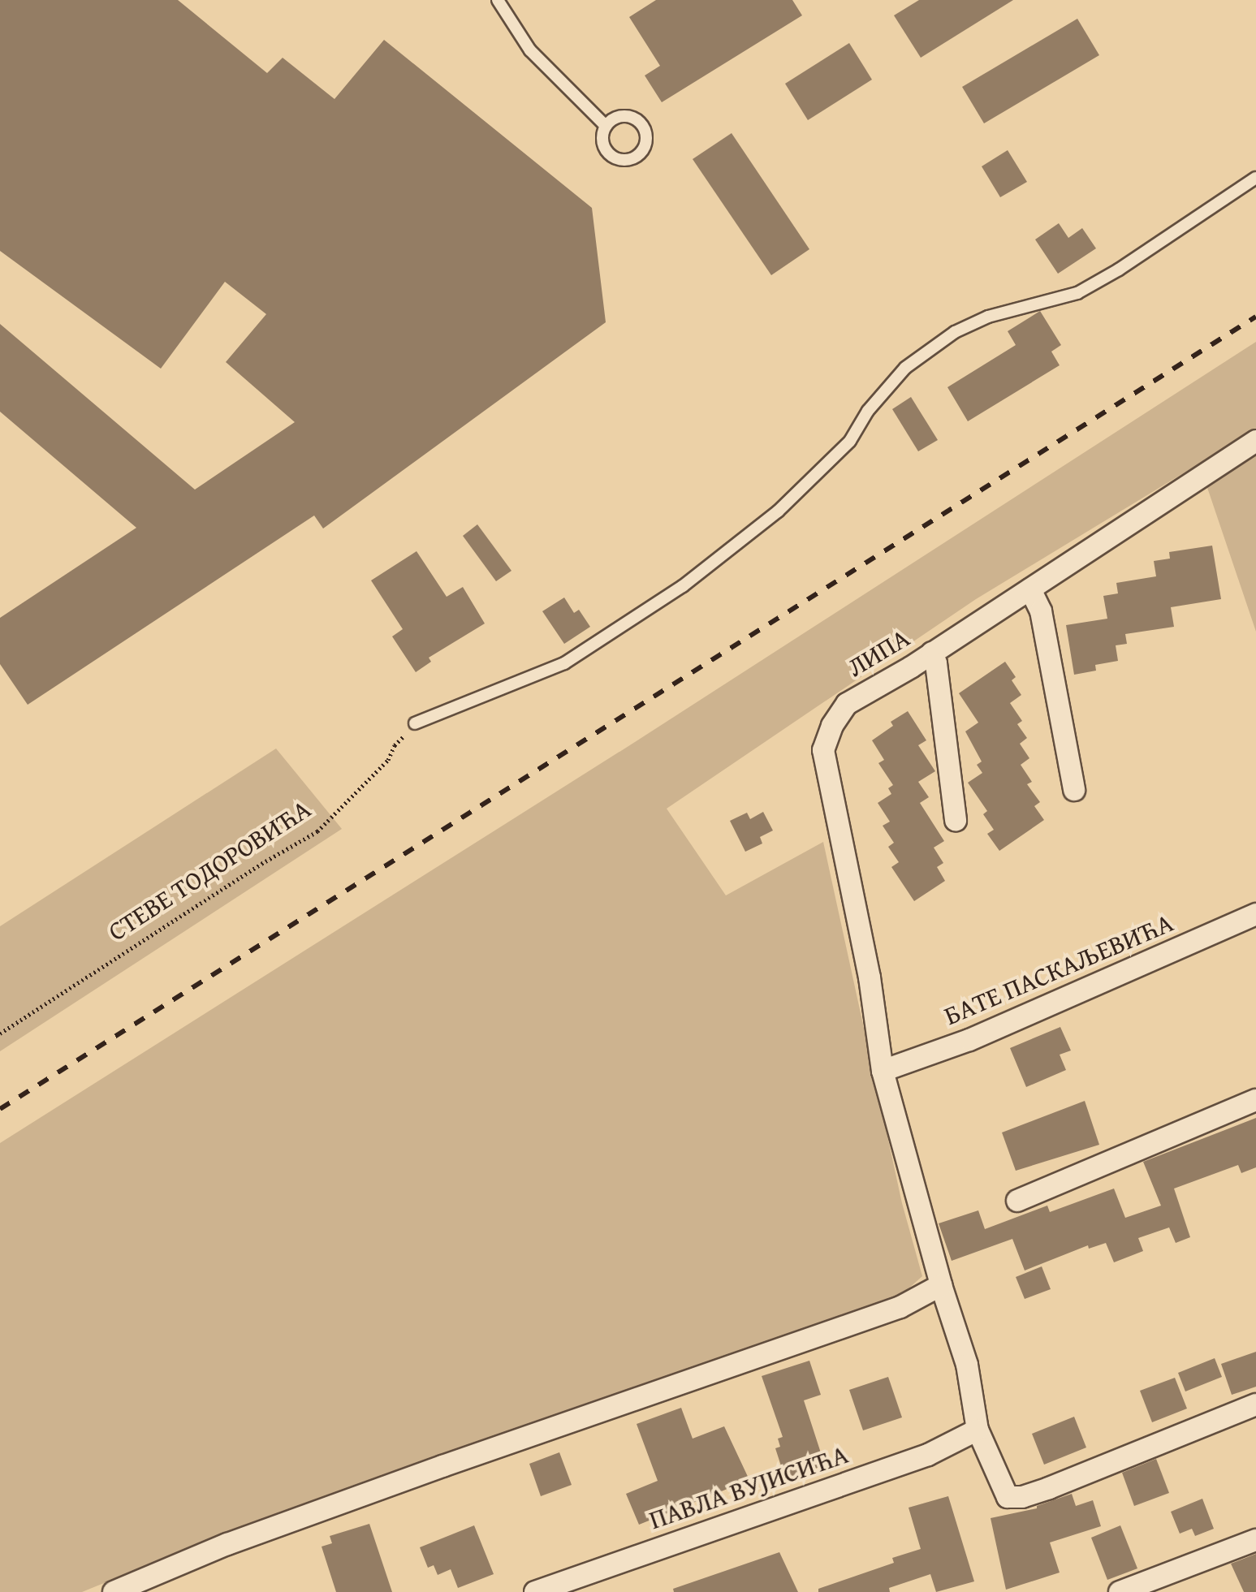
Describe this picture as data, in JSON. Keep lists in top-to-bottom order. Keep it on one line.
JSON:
{"streets":{"street":["ЛИПА","БАТЕ ПАСКАЉЕВИЋА","ПАВЛА ВУЈИСИЋА"],"path":["СТЕВЕ ТОДОРОВИЋА"]},"crossings":[["ЛИПА","БАТЕ ПАСКАЉЕВИЋА"],["ЛИПА","ПАВЛА ВУЈИСИЋА"]]}
